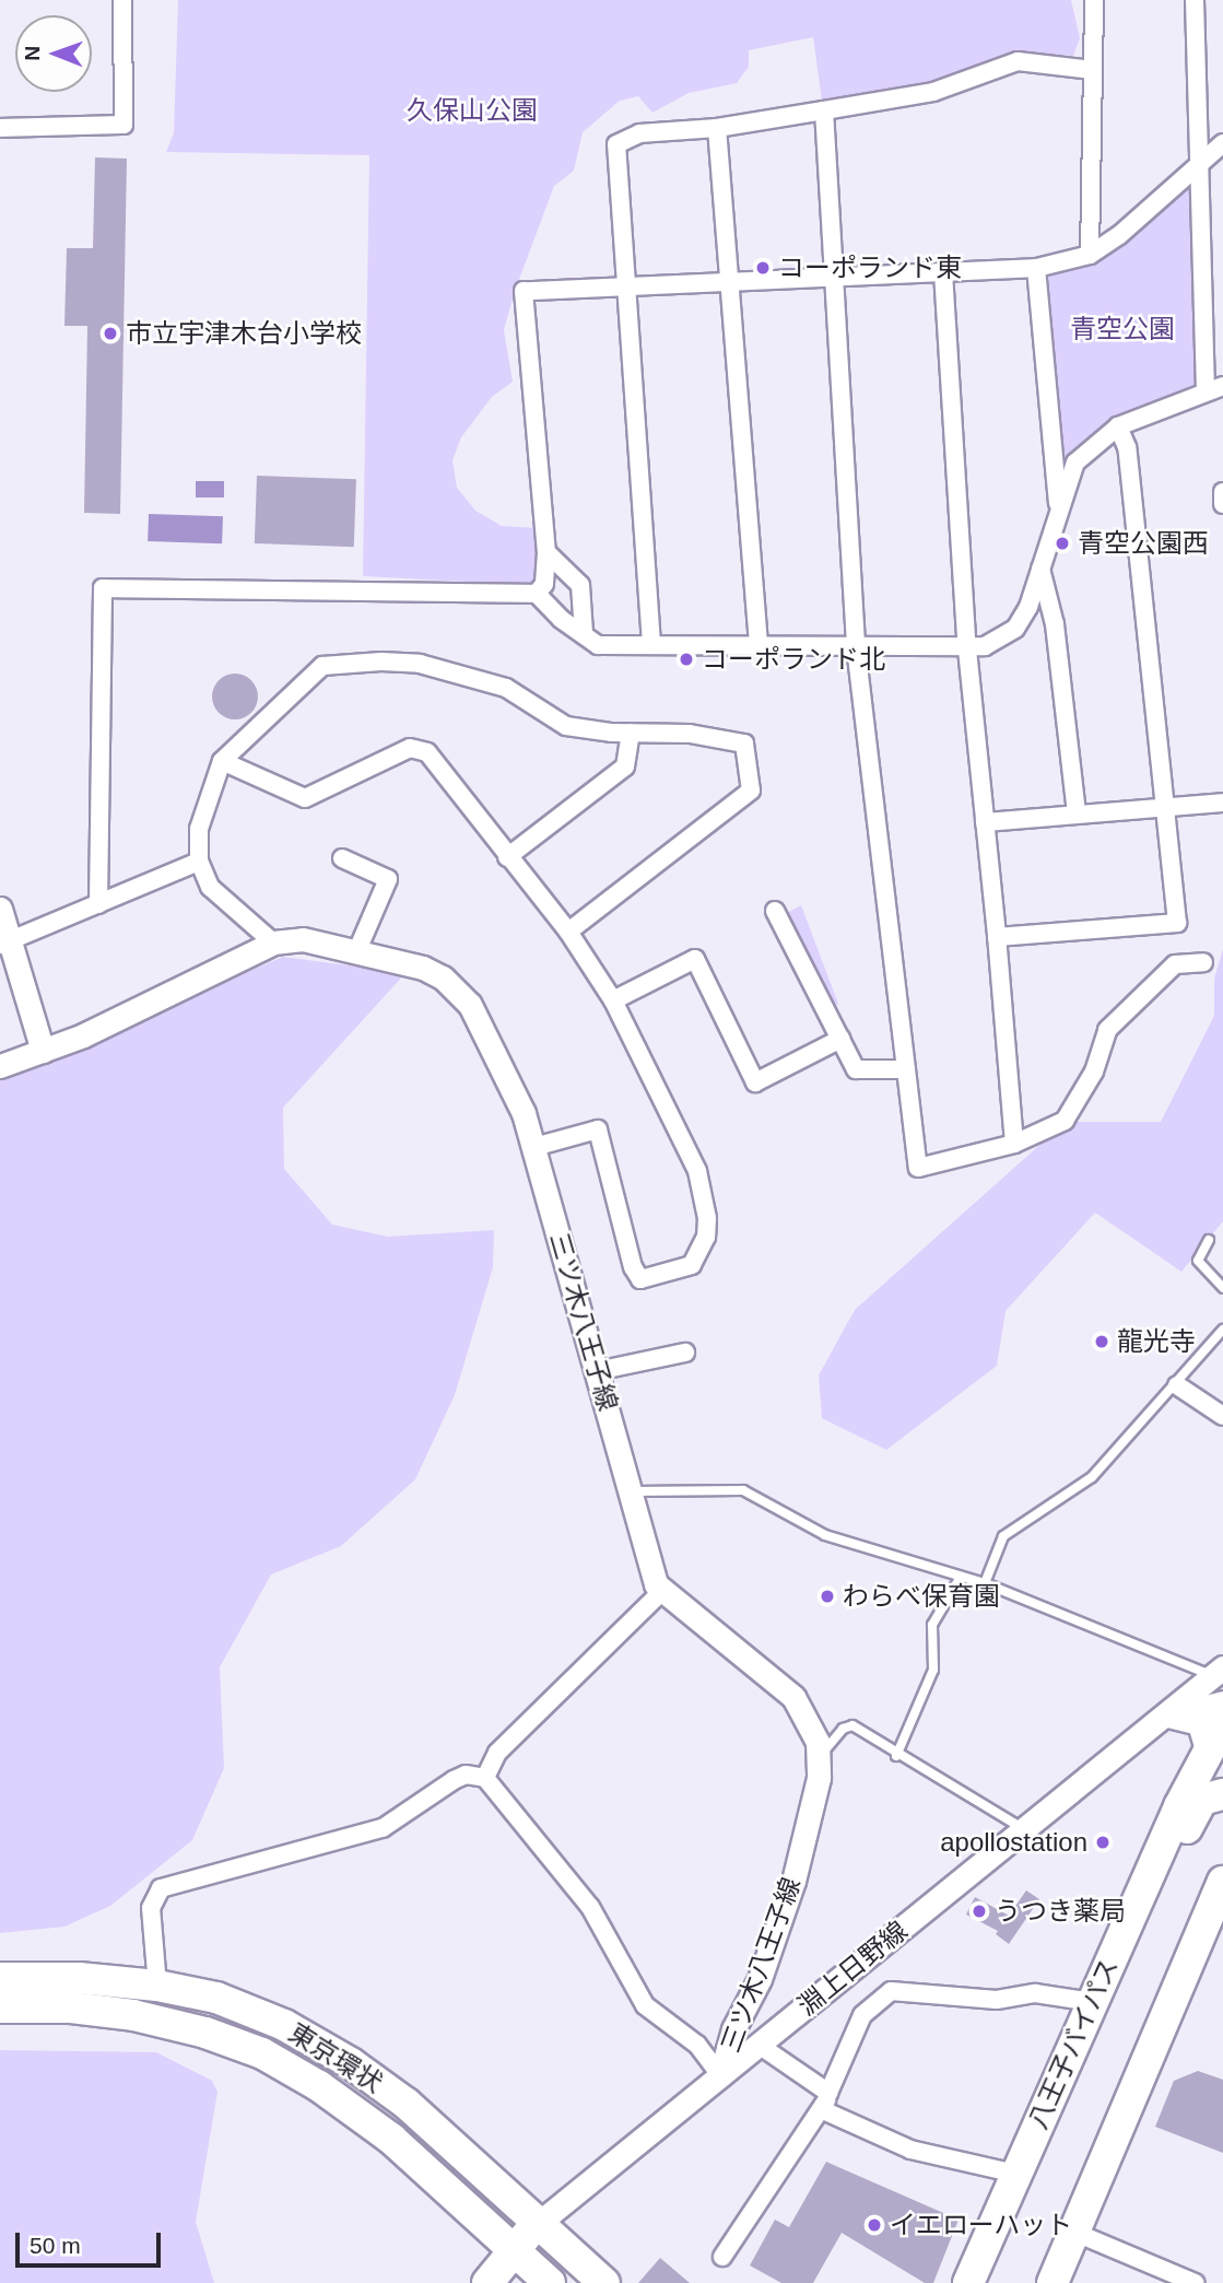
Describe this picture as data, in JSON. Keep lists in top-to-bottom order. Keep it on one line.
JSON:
{"streets":{"highway":["八王子バイパス","東京環状"],"main road":["三ツ木八王子線","淵上日野線"]},"crossings":[["三ツ木八王子線","淵上日野線"],["淵上日野線","東京環状"]],"parks":["久保山公園","青空公園"],"places":["コーポランド東","市立宇津木台小学校","青空公園西","コーポランド北","龍光寺","わらべ保育園","apollostation","うつき薬局","イエローハット"],"scale_bar":"50 m","north":"left"}
